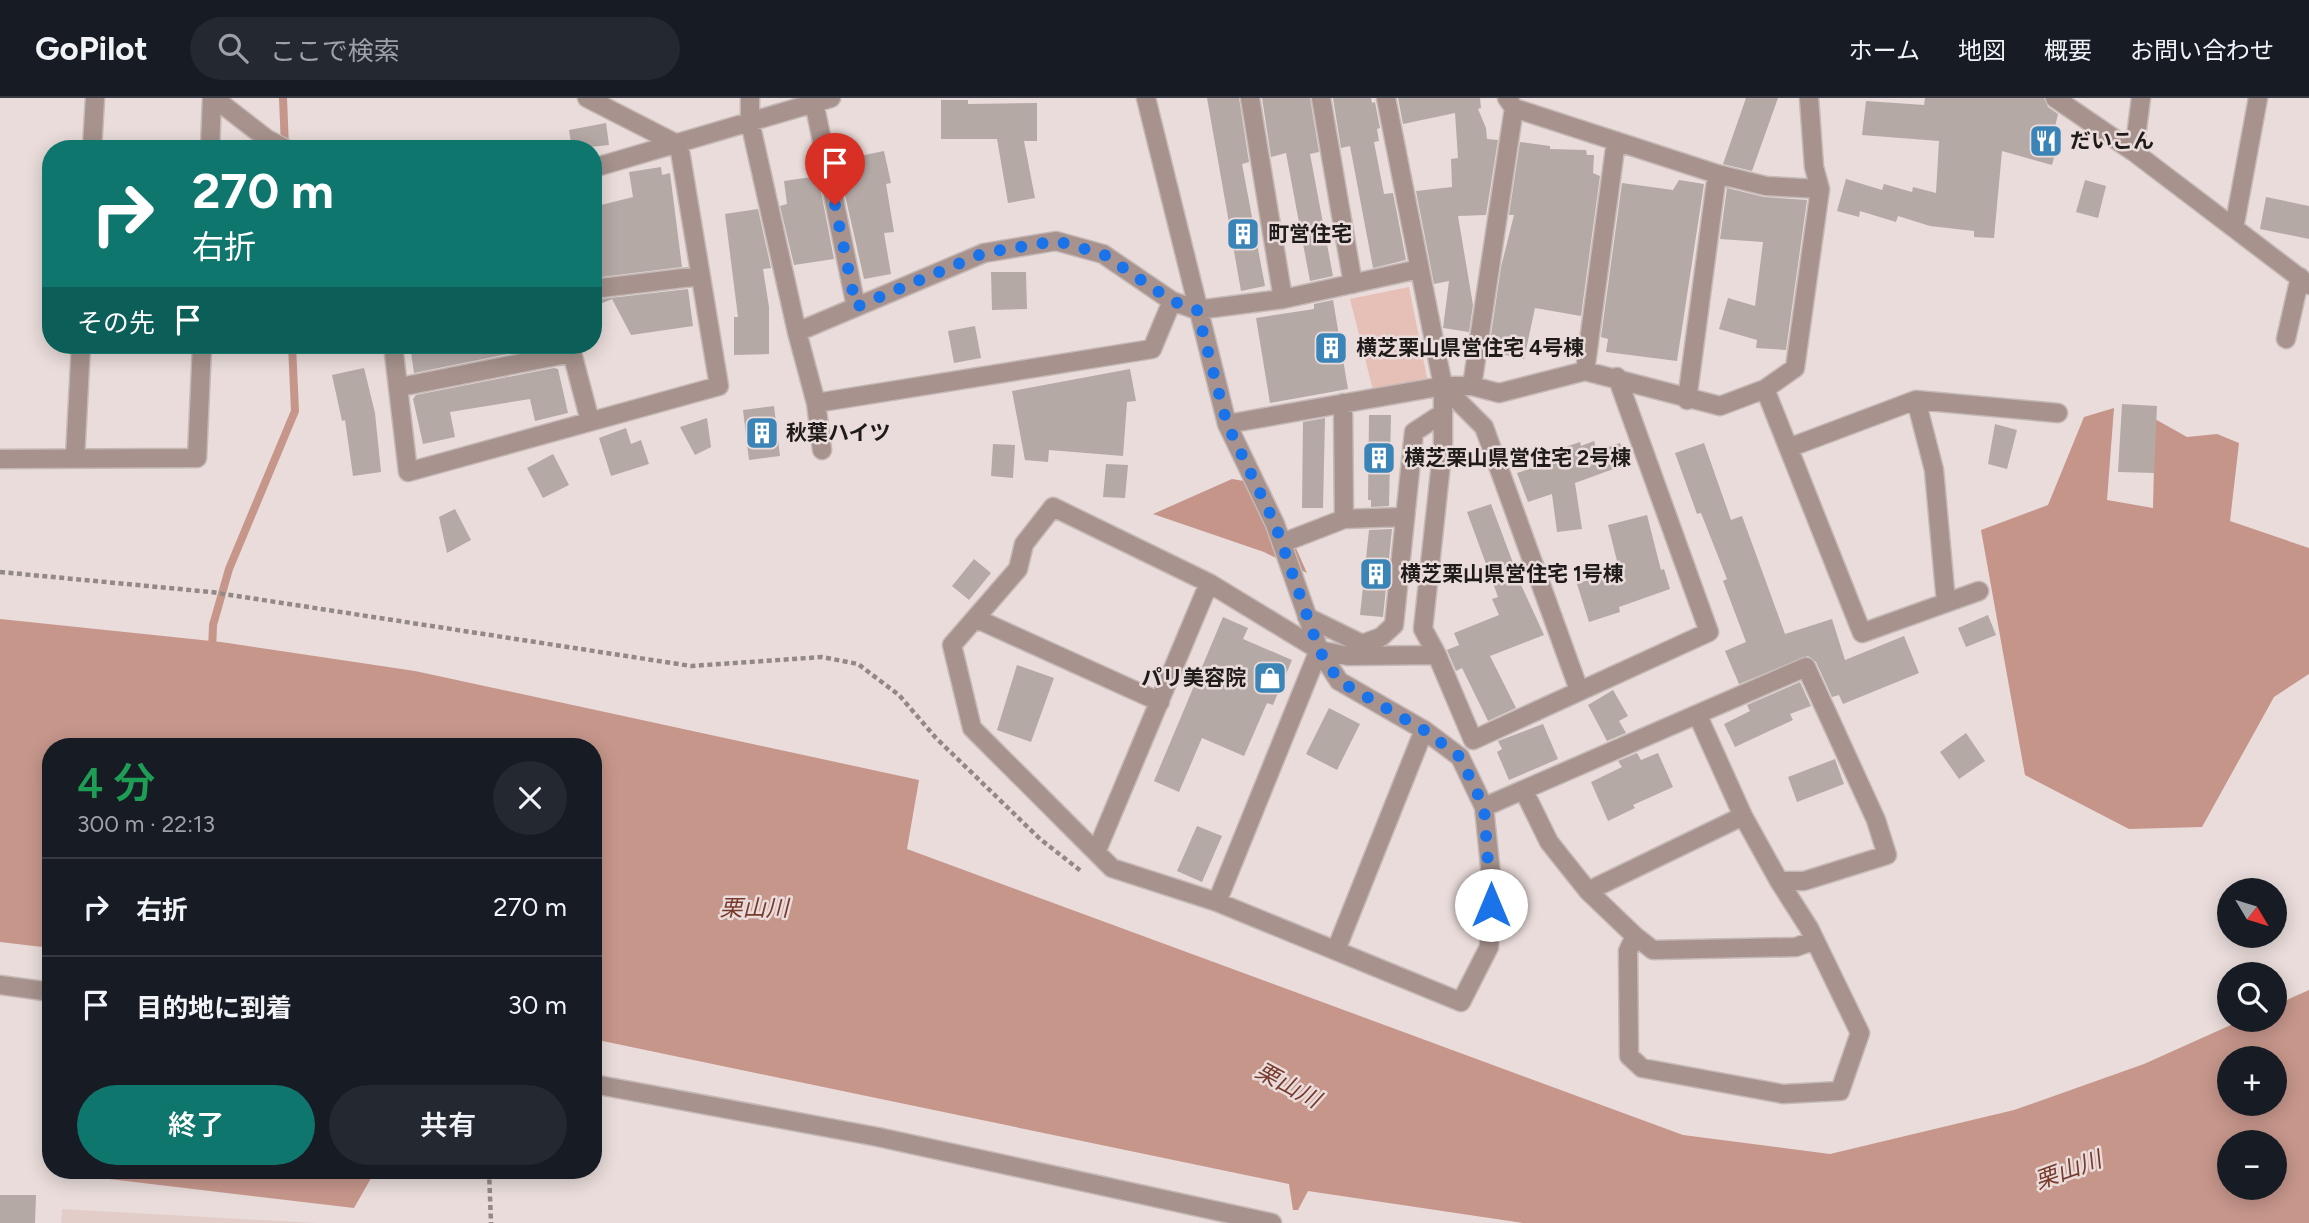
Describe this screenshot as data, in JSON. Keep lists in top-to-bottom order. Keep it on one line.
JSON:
{"water":["栗山川"],"places":{"restaurant":["だいこん"],"building":["町営住宅","横芝栗山県営住宅 4号棟","秋葉ハイツ","横芝栗山県営住宅 2号棟","横芝栗山県営住宅 1号棟"],"shop":["パリ美容院"]},"north":"bottom right","page":{"header":"GoPilot","search":"ここで検索","nav":["ホーム","地図","概要","お問い合わせ"],"turn":["270 m","右折"],"then":"その先","heading":["4 分","300 m · 22:13"],"list":[{"name":"右折","value":"270 m"},{"name":"目的地に到着","value":"30 m"}],"map_buttons":["+","−"],"buttons":["終了","共有"]}}
